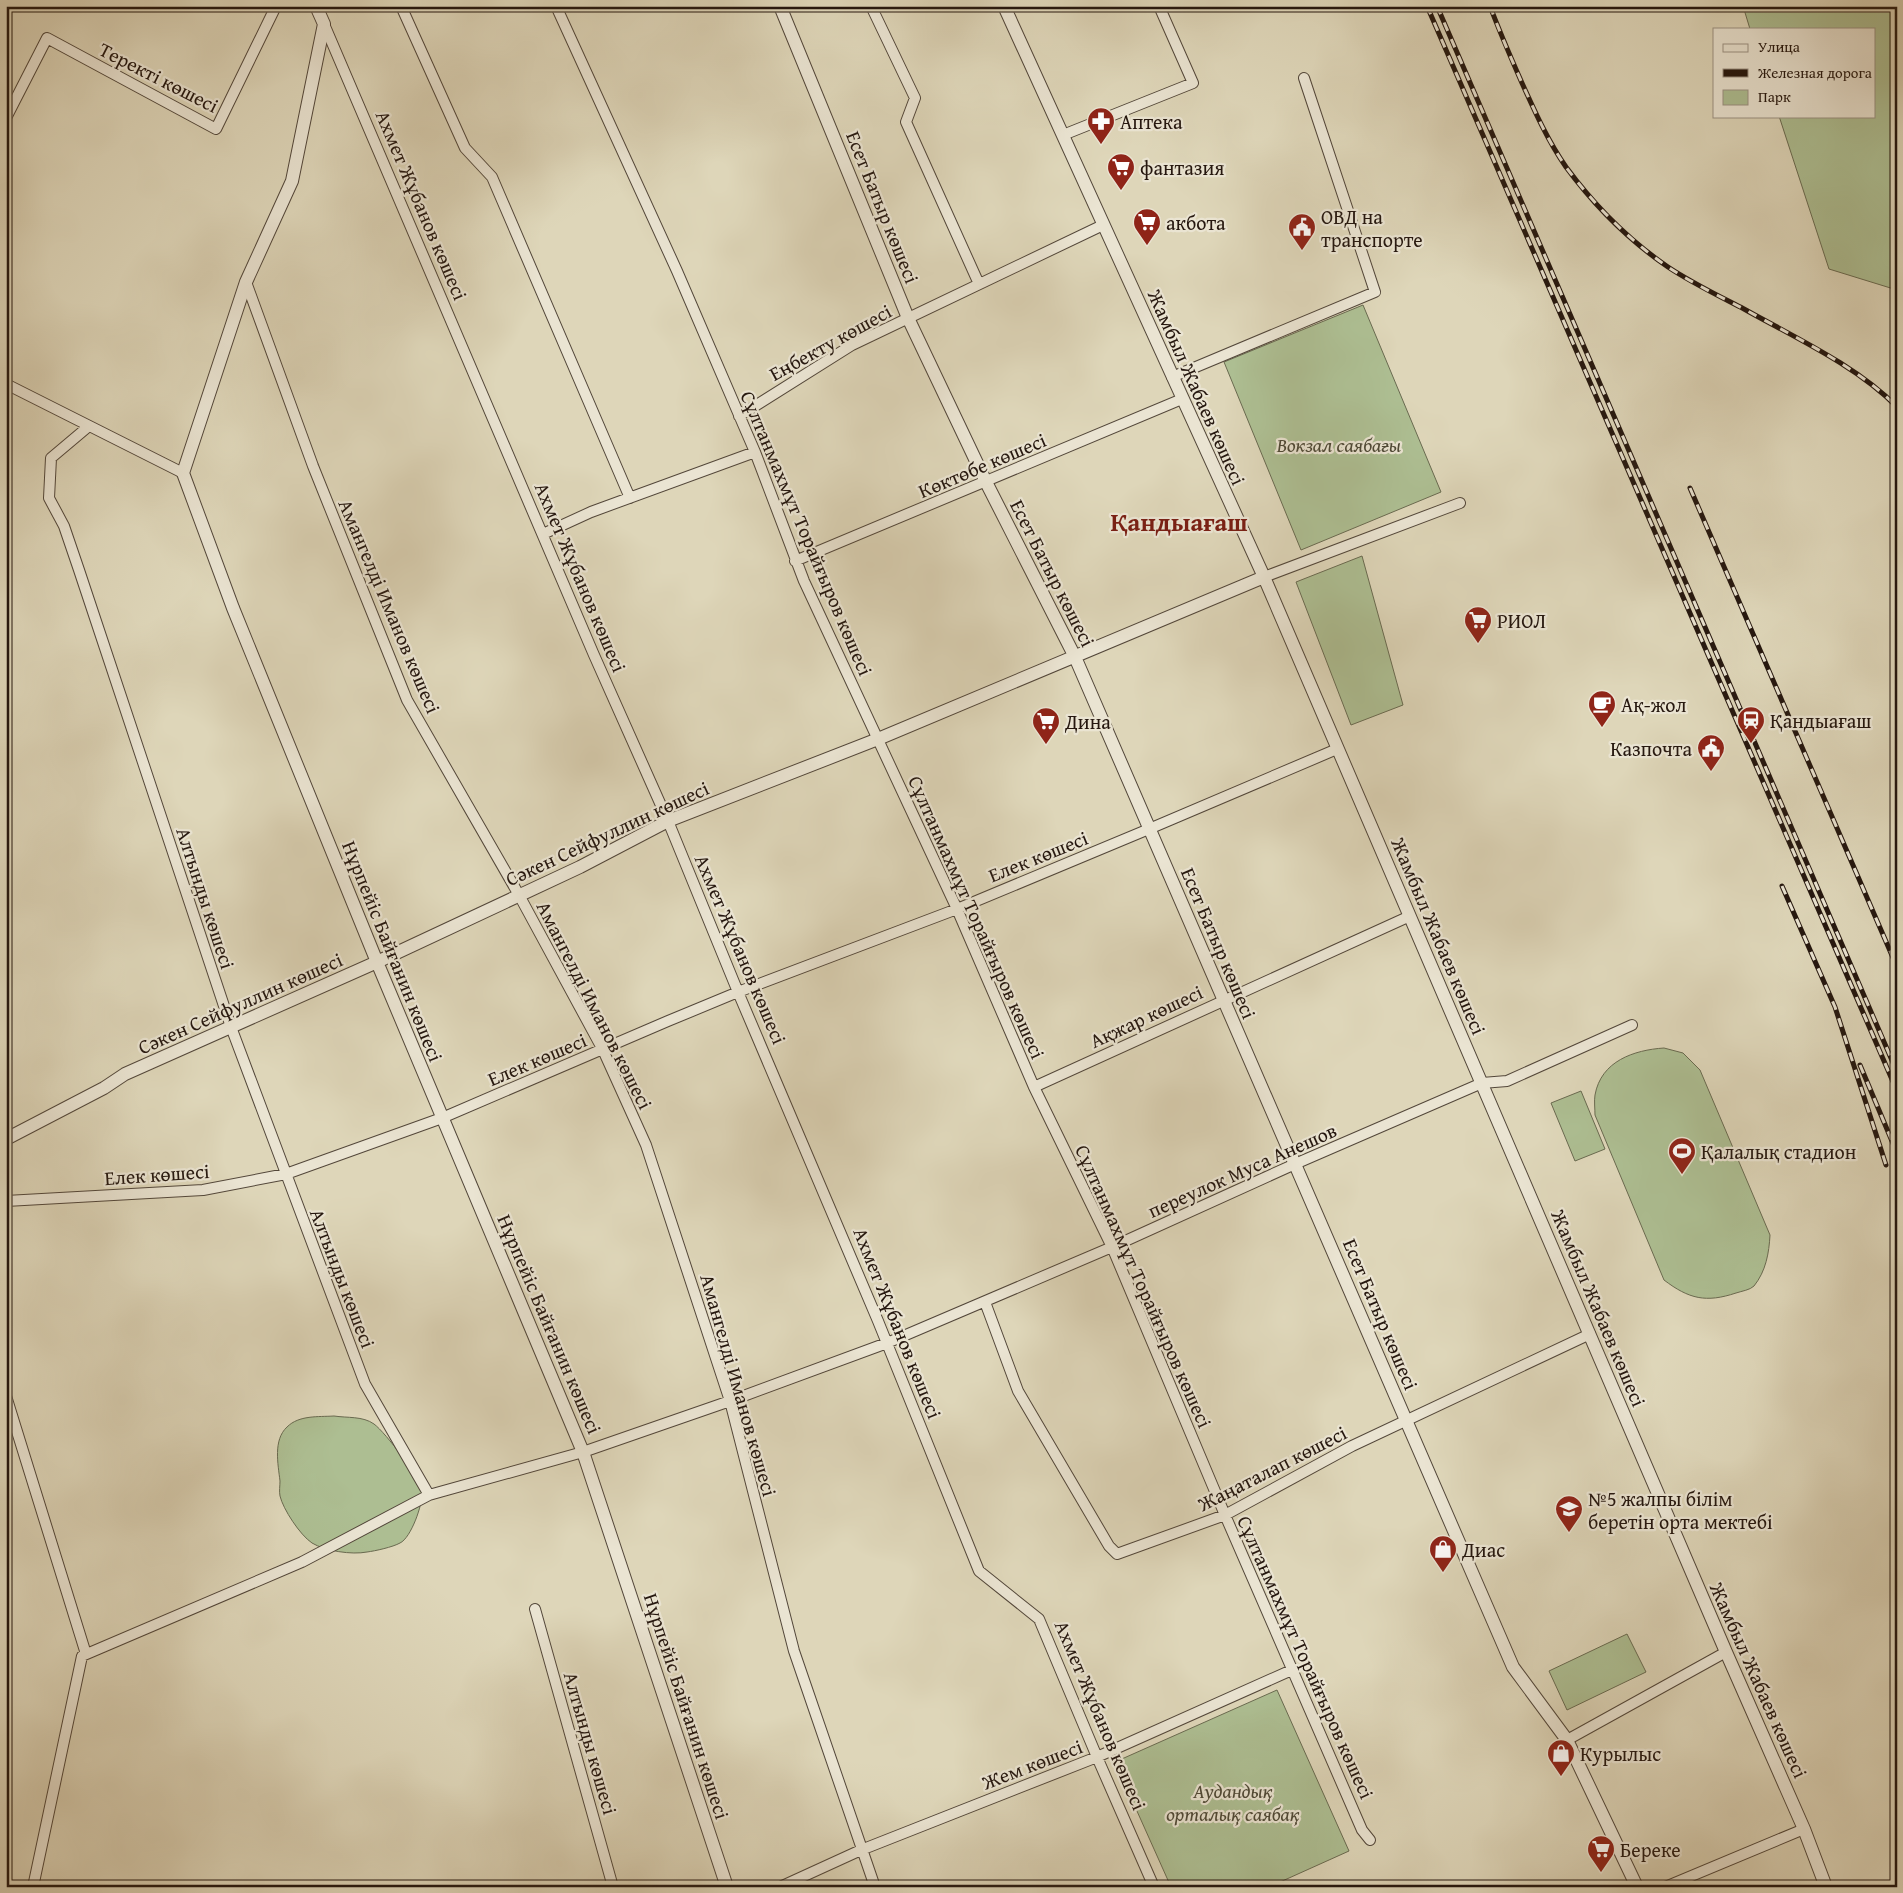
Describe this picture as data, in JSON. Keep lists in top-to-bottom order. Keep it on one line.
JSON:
{"streets":{"street":["Теректі көшесі","Ахмет Жұбанов көшесі","Есет Батыр көшесі","Еңбекту көшесі","Жамбыл Жабаев көшесі","Көктөбе көшесі","Сұлтанмахмұт Торайғыров көшесі","Амангелді Иманов көшесі","Сәкен Сейфуллин көшесі","Елек көшесі","Алтынды көшесі","Нұрпейіс Байғанин көшесі","Ақжар көшесі","переулок Муса Анешов","Жаңаталап көшесі","Жем көшесі"]},"crossings":[["Ахмет Жұбанов көшесі","Сәкен Сейфуллин көшесі"],["Ахмет Жұбанов көшесі","Елек көшесі"],["Ахмет Жұбанов көшесі","переулок Муса Анешов"],["Ахмет Жұбанов көшесі","Жем көшесі"],["Есет Батыр көшесі","Еңбекту көшесі"],["Есет Батыр көшесі","Көктөбе көшесі"],["Есет Батыр көшесі","Сәкен Сейфуллин көшесі"],["Есет Батыр көшесі","Елек көшесі"],["Есет Батыр көшесі","Ақжар көшесі"],["Есет Батыр көшесі","переулок Муса Анешов"],["Есет Батыр көшесі","Жаңаталап көшесі"],["Еңбекту көшесі","Жамбыл Жабаев көшесі"],["Еңбекту көшесі","Сұлтанмахмұт Торайғыров көшесі"],["Жамбыл Жабаев көшесі","Көктөбе көшесі"],["Жамбыл Жабаев көшесі","Сәкен Сейфуллин көшесі"],["Жамбыл Жабаев көшесі","Елек көшесі"],["Жамбыл Жабаев көшесі","Ақжар көшесі"],["Жамбыл Жабаев көшесі","переулок Муса Анешов"],["Жамбыл Жабаев көшесі","Жаңаталап көшесі"],["Көктөбе көшесі","Сұлтанмахмұт Торайғыров көшесі"],["Сұлтанмахмұт Торайғыров көшесі","Сәкен Сейфуллин көшесі"],["Сұлтанмахмұт Торайғыров көшесі","Елек көшесі"],["Сұлтанмахмұт Торайғыров көшесі","Ақжар көшесі"],["Сұлтанмахмұт Торайғыров көшесі","переулок Муса Анешов"],["Сұлтанмахмұт Торайғыров көшесі","Жаңаталап көшесі"],["Сұлтанмахмұт Торайғыров көшесі","Жем көшесі"],["Амангелді Иманов көшесі","Сәкен Сейфуллин көшесі"],["Амангелді Иманов көшесі","Елек көшесі"],["Амангелді Иманов көшесі","переулок Муса Анешов"],["Амангелді Иманов көшесі","Жем көшесі"],["Сәкен Сейфуллин көшесі","Алтынды көшесі"],["Сәкен Сейфуллин көшесі","Нұрпейіс Байғанин көшесі"],["Елек көшесі","Алтынды көшесі"],["Елек көшесі","Нұрпейіс Байғанин көшесі"],["Алтынды көшесі","переулок Муса Анешов"],["Нұрпейіс Байғанин көшесі","переулок Муса Анешов"],["переулок Муса Анешов","Жаңаталап көшесі"]],"districts":["Қандыағаш"],"parks":["Вокзал саябағы","Аудандық орталық саябақ"],"places":{"pharmacy":["Аптека"],"supermarket":["фантазия","акбота","РИОЛ","Дина","Береке"],"public building":["ОВД на транспорте","Казпочта"],"cafe":["Ақ-жол"],"station":["Қандыағаш"],"sports":["Қалалық стадион"],"school or university":["№5 жалпы білім беретін орта мектебі"],"shop":["Диас","Курылыс"]},"legend":["Улица","Железная дорога","Парк"]}
